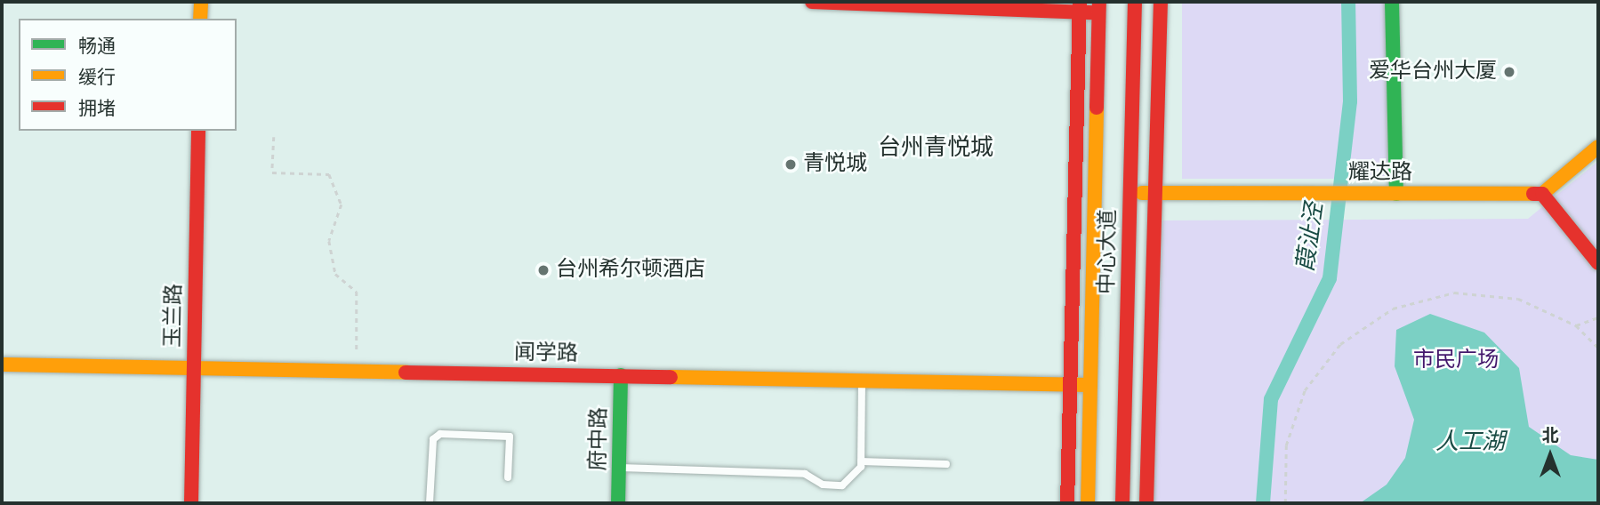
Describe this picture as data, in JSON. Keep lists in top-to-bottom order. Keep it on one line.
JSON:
{"streets":{"street":["耀达路","中心大道","玉兰路","闻学路","府中路"]},"crossings":[["耀达路","中心大道"],["中心大道","闻学路"],["玉兰路","闻学路"],["闻学路","府中路"]],"districts":["台州青悦城"],"water":["葭沚泾","人工湖"],"parks":["市民广场"],"places":["爱华台州大厦","青悦城","台州希尔顿酒店"],"legend":["畅通","缓行","拥堵"],"north":"top"}
